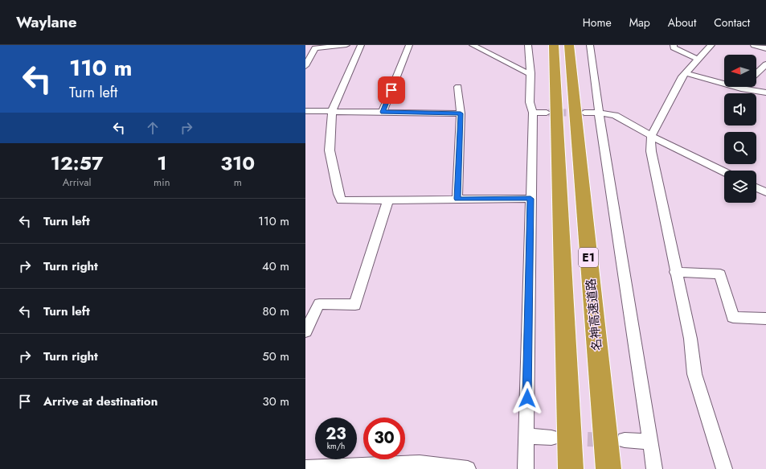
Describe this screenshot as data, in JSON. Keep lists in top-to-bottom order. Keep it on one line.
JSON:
{"streets":{"highway":["E1","名神高速道路"]},"north":"left","page":{"header":"Waylane","nav":["Home","Map","About","Contact"],"turn":["110 m","Turn left"],"eta":["12:57","Arrival","1","min","310","m"],"list":[{"name":"Turn left","value":"110 m"},{"name":"Turn right","value":"40 m"},{"name":"Turn left","value":"80 m"},{"name":"Turn right","value":"50 m"},{"name":"Arrive at destination","value":"30 m"}],"speed":"23 km/h","limit":"30"}}
